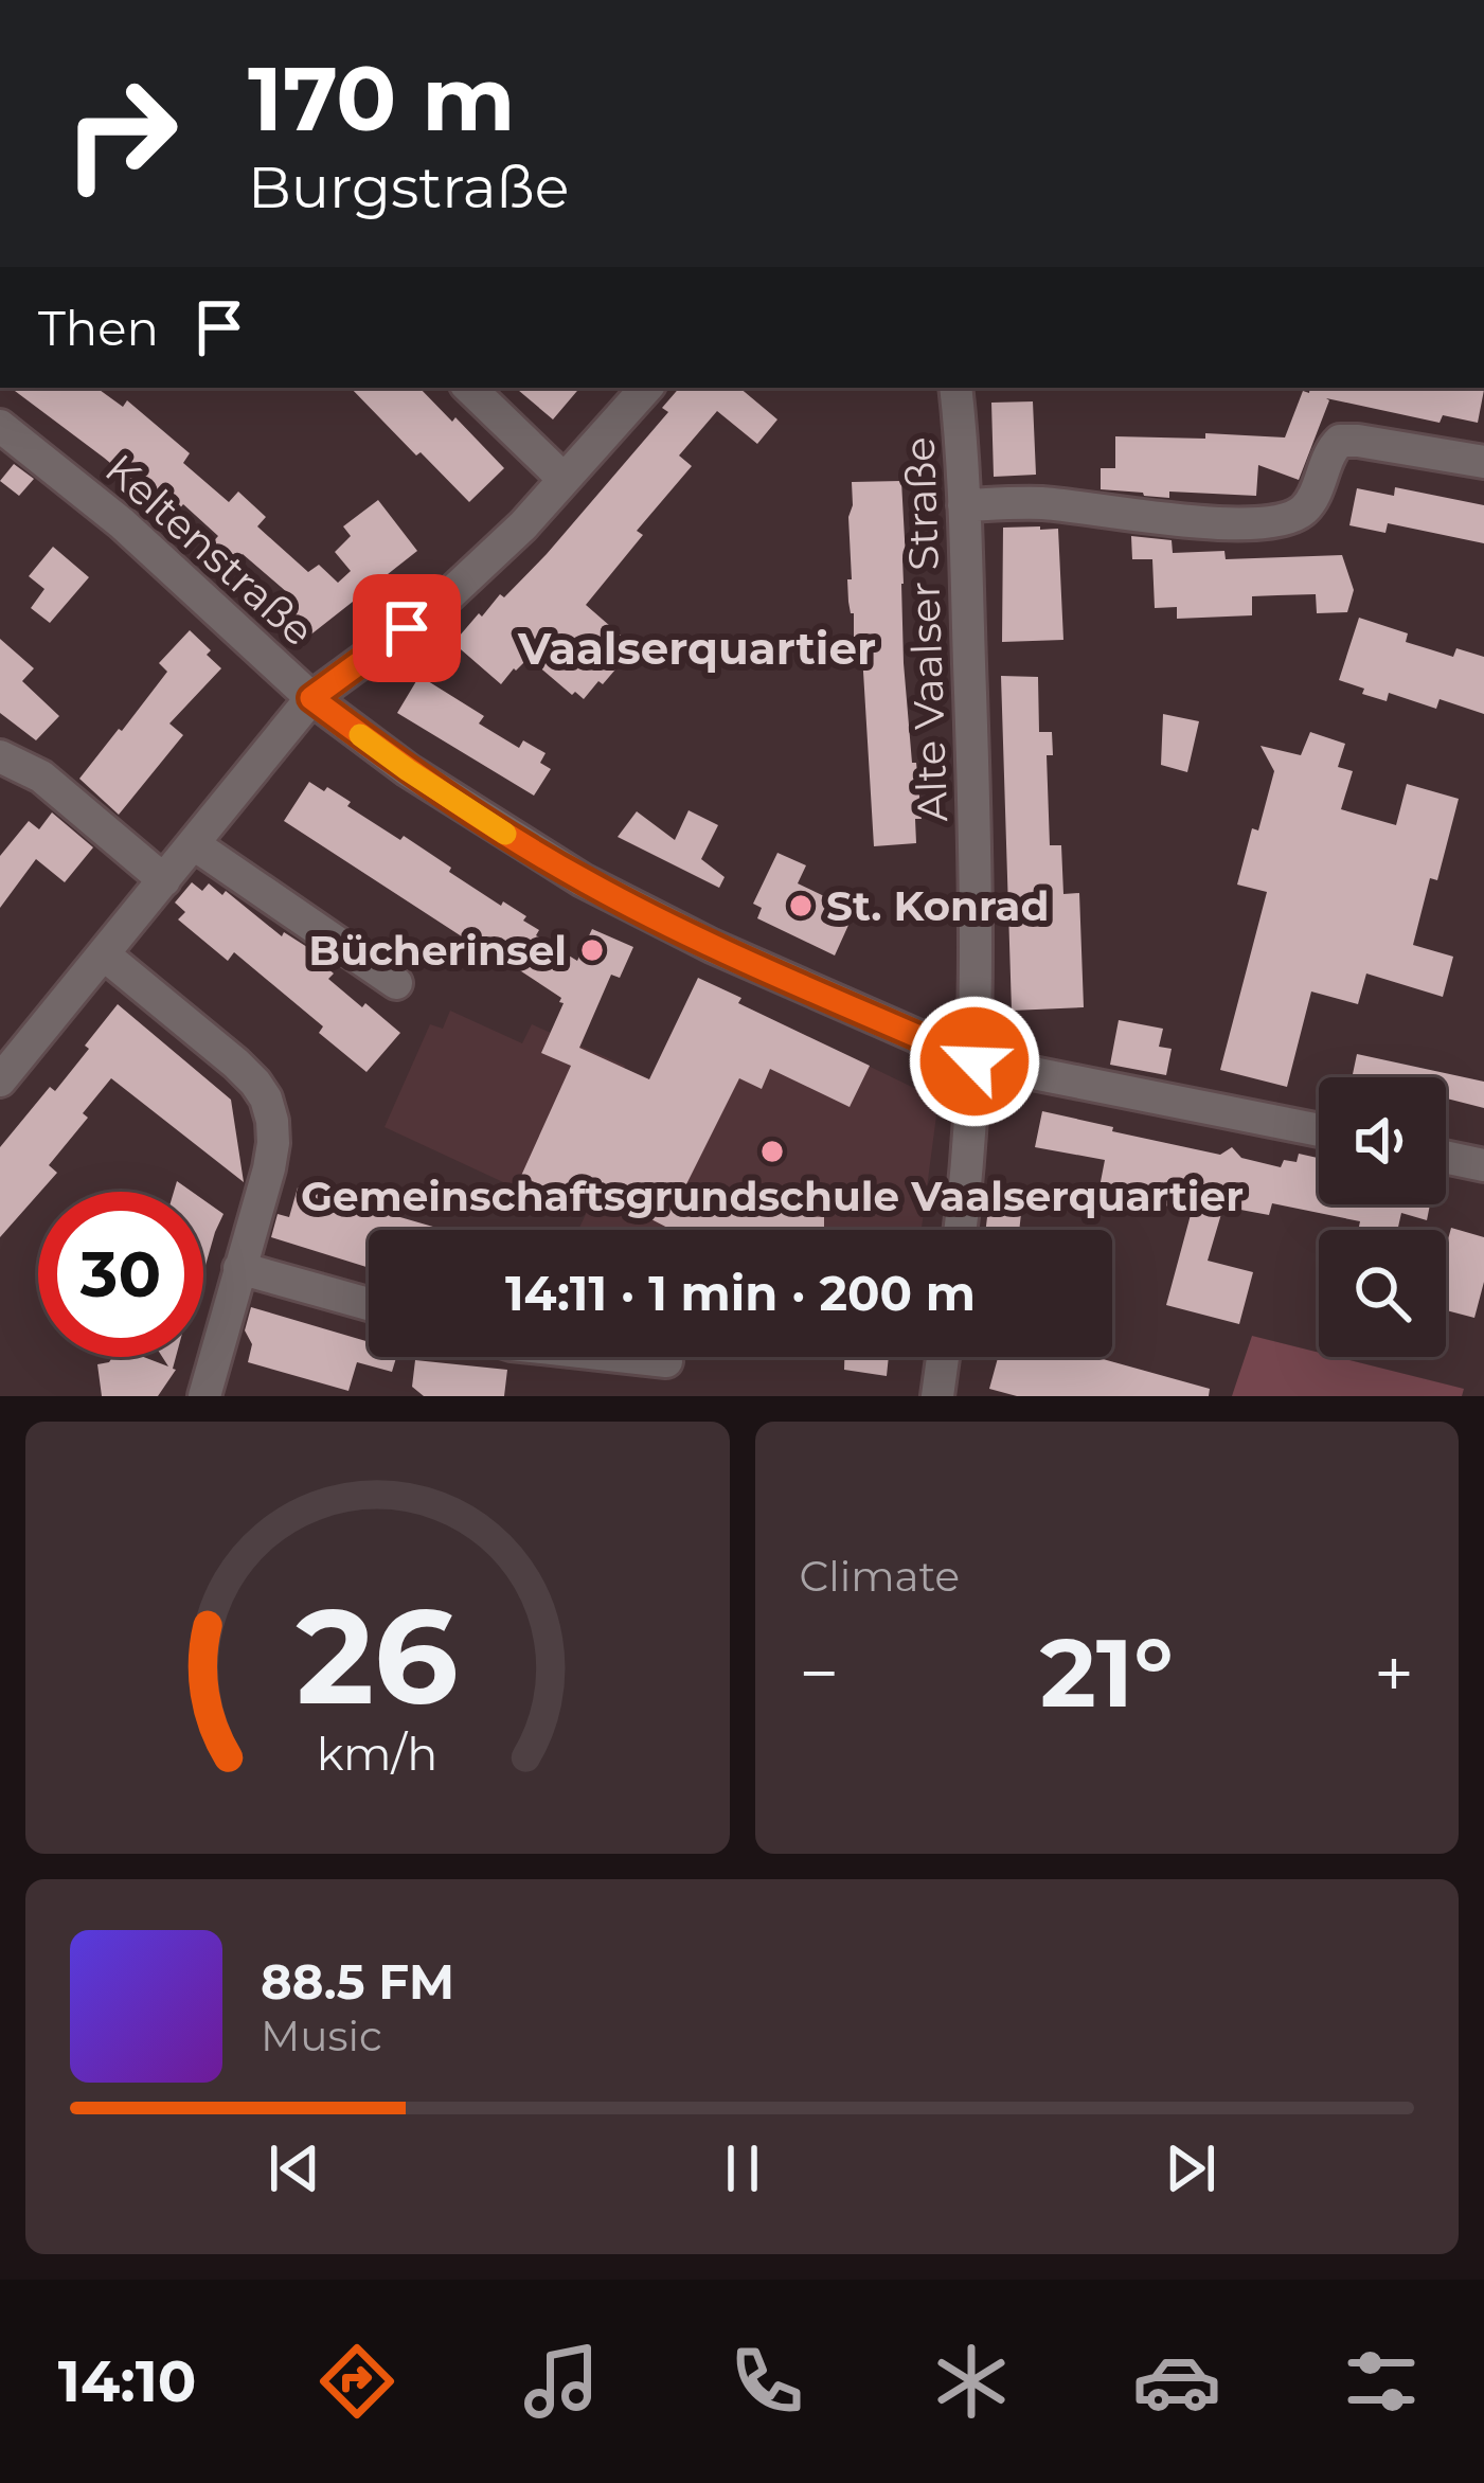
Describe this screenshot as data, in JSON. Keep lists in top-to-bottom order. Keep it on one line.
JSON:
{"streets":{"street":["Keltenstraße","Alte Vaalser Straße"]},"crossings":[["Keltenstraße","Alte Vaalser Straße"]],"districts":["Vaalserquartier"],"places":["St. Konrad","Bücherinsel","Gemeinschaftsgrundschule Vaalserquartier"],"page":{"turn":["170 m","Burgstraße"],"then":"Then","limit":"30","trip":"14:11 · 1 min · 200 m","tile":"Climate","heat":["−","21°","+"],"song":["88.5 FM","Music"],"tabs":"14:10","gauge":["26","km/h"]}}
